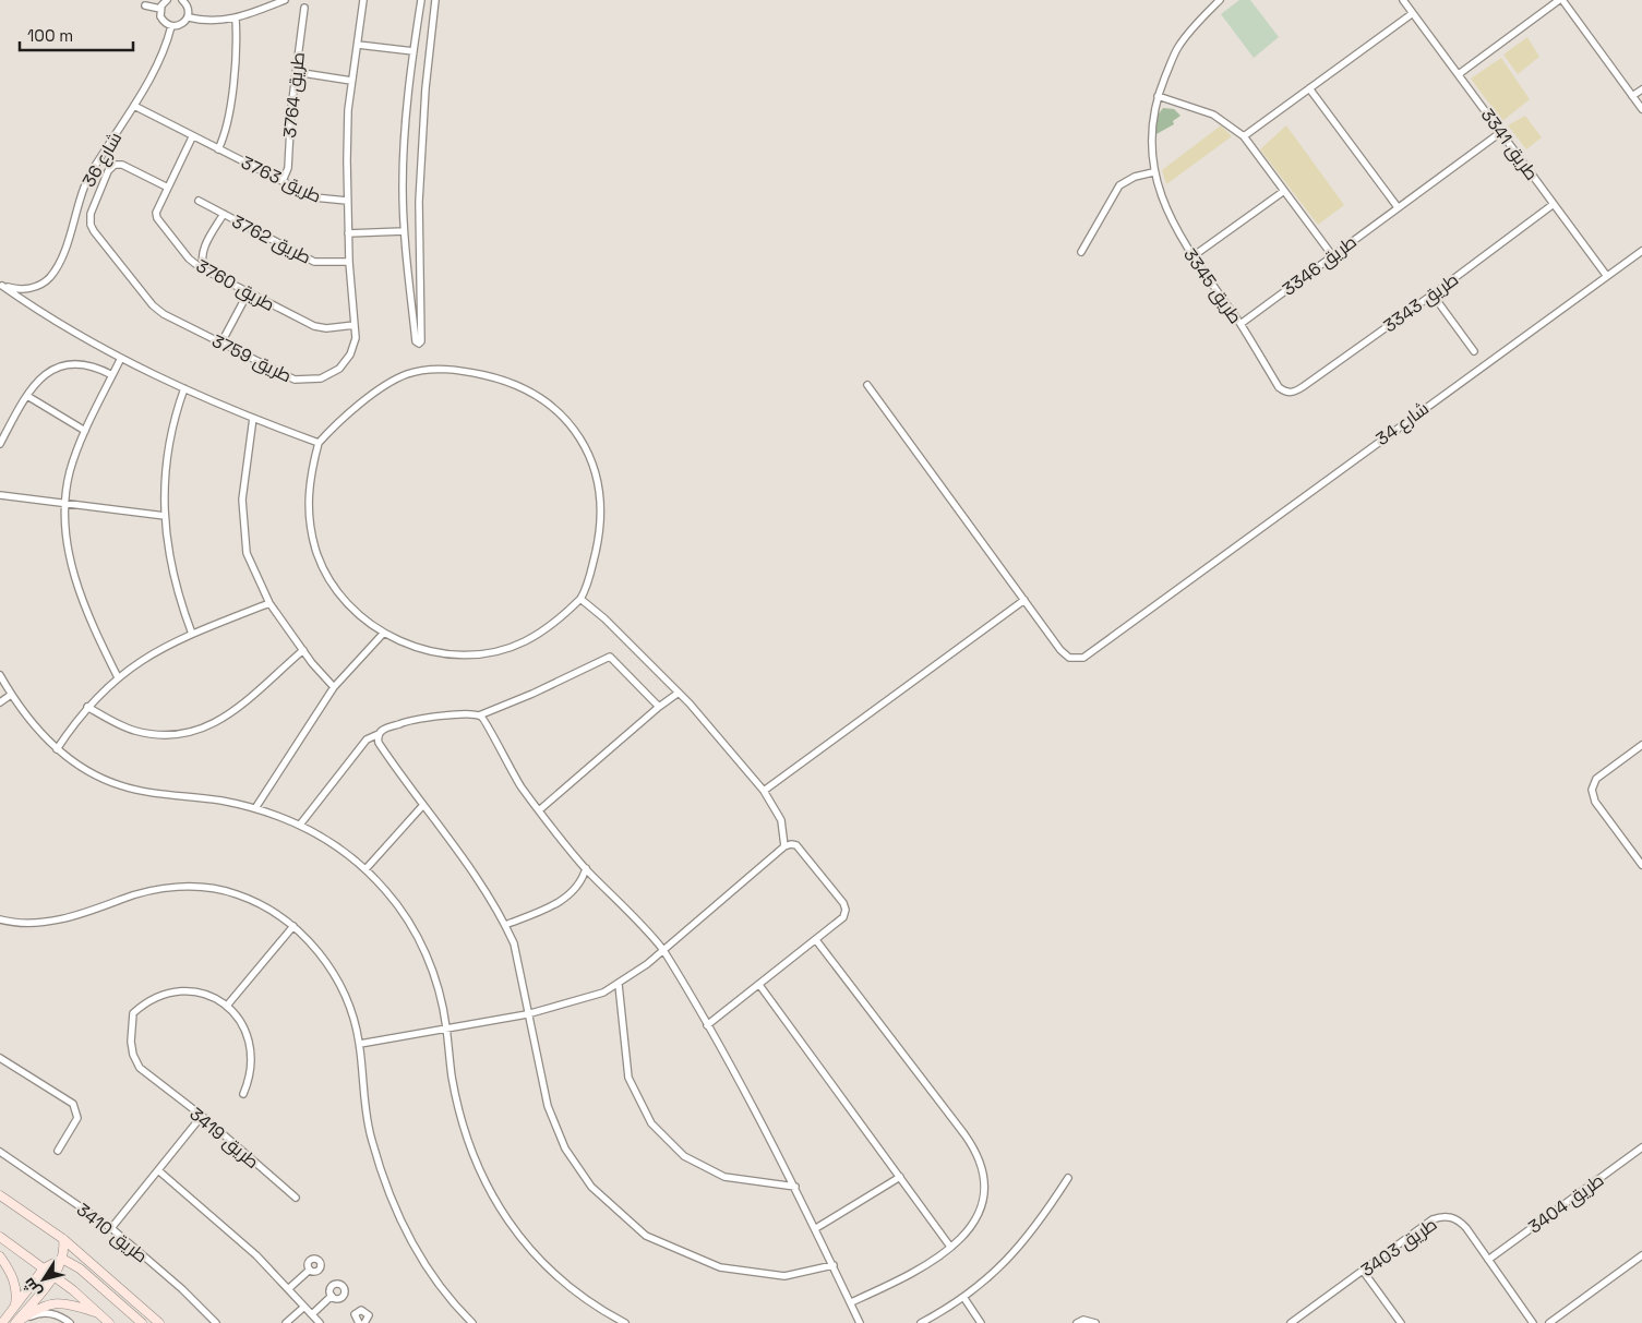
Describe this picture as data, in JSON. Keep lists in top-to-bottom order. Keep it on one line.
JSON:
{"streets":{"street":["طريق 3764","طريق 3341","شارع 36","طريق 3763","طريق 3762","طريق 3346","طريق 3760","طريق 3345","طريق 3343","طريق 3759","شارع 34","طريق 3419","طريق 3404","طريق 3410","طريق 3403"]},"crossings":[["طريق 3764","طريق 3763"],["طريق 3341","طريق 3346"],["طريق 3341","طريق 3343"],["طريق 3341","شارع 34"],["شارع 36","طريق 3763"],["طريق 3763","طريق 3760"],["طريق 3763","طريق 3759"],["طريق 3762","طريق 3759"],["طريق 3346","طريق 3345"],["طريق 3760","طريق 3759"],["طريق 3345","طريق 3343"],["طريق 3404","طريق 3403"]],"scale_bar":"100 m","north":"bottom left"}
